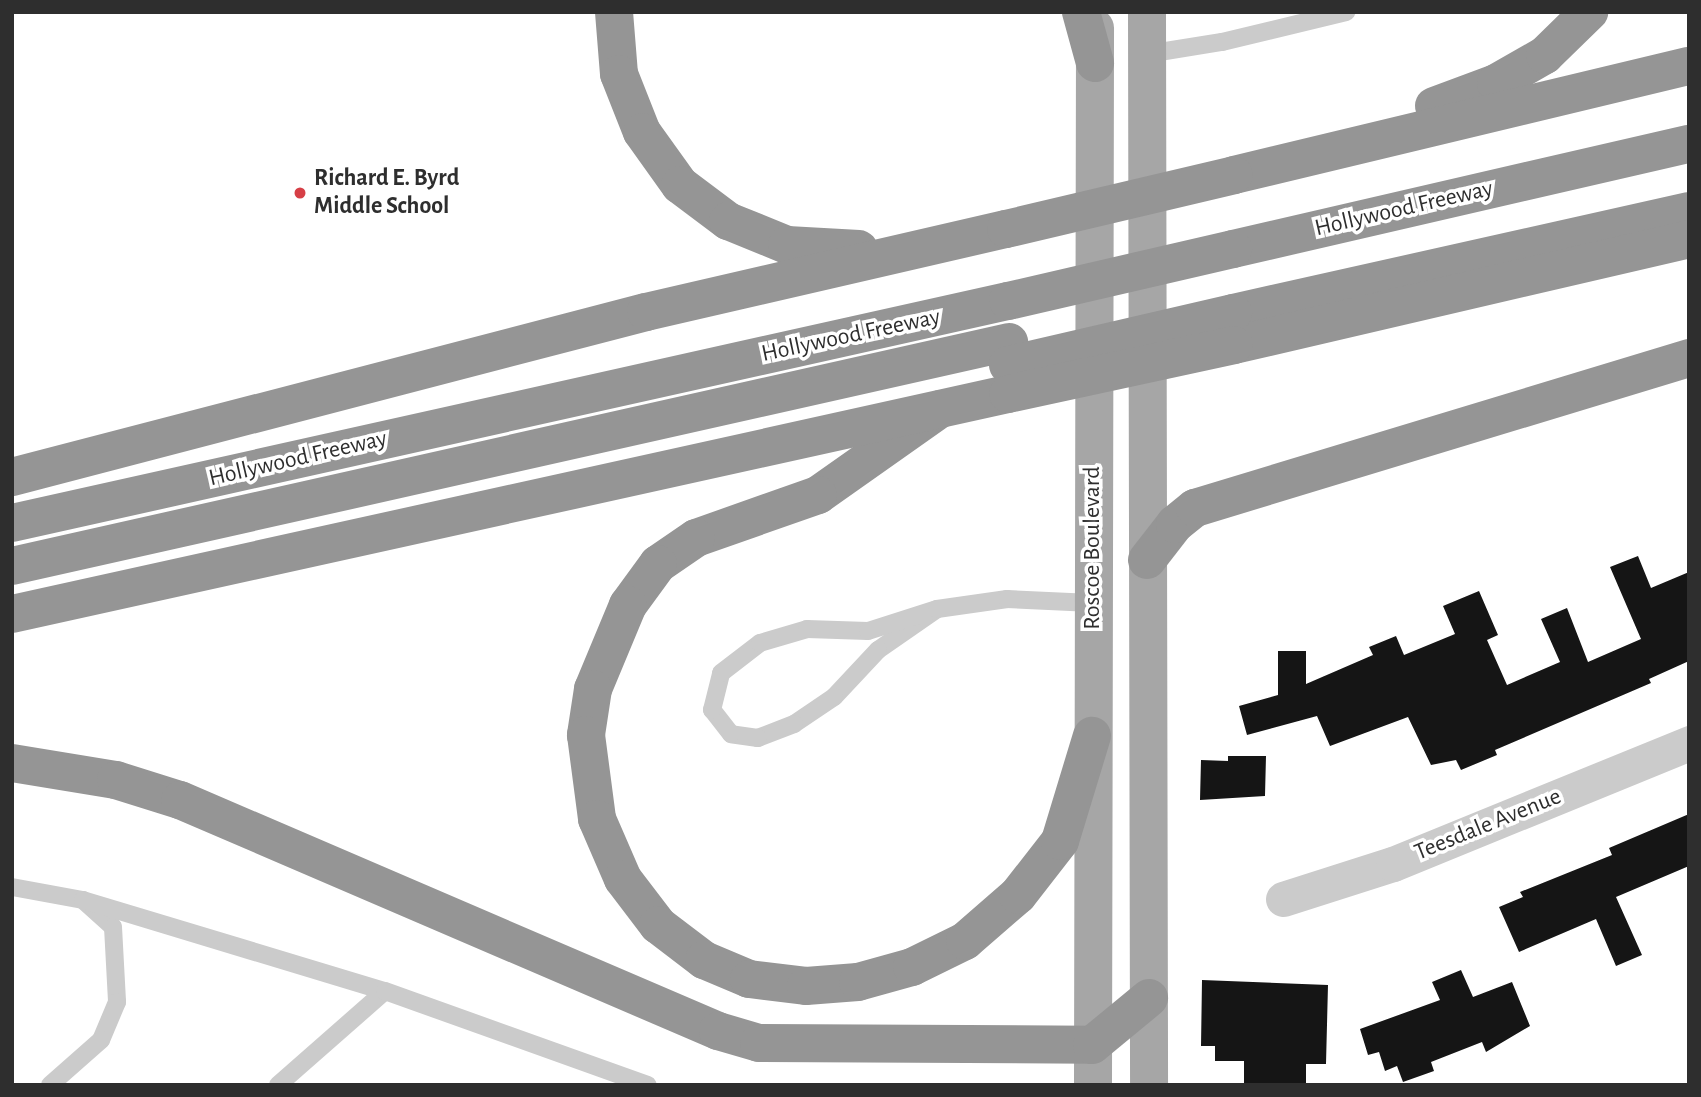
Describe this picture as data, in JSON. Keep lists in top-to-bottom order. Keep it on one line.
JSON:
{"streets":{"highway":["Hollywood Freeway"],"main road":["Roscoe Boulevard"],"street":["Teesdale Avenue"]},"places":["Richard E. Byrd Middle School"]}
